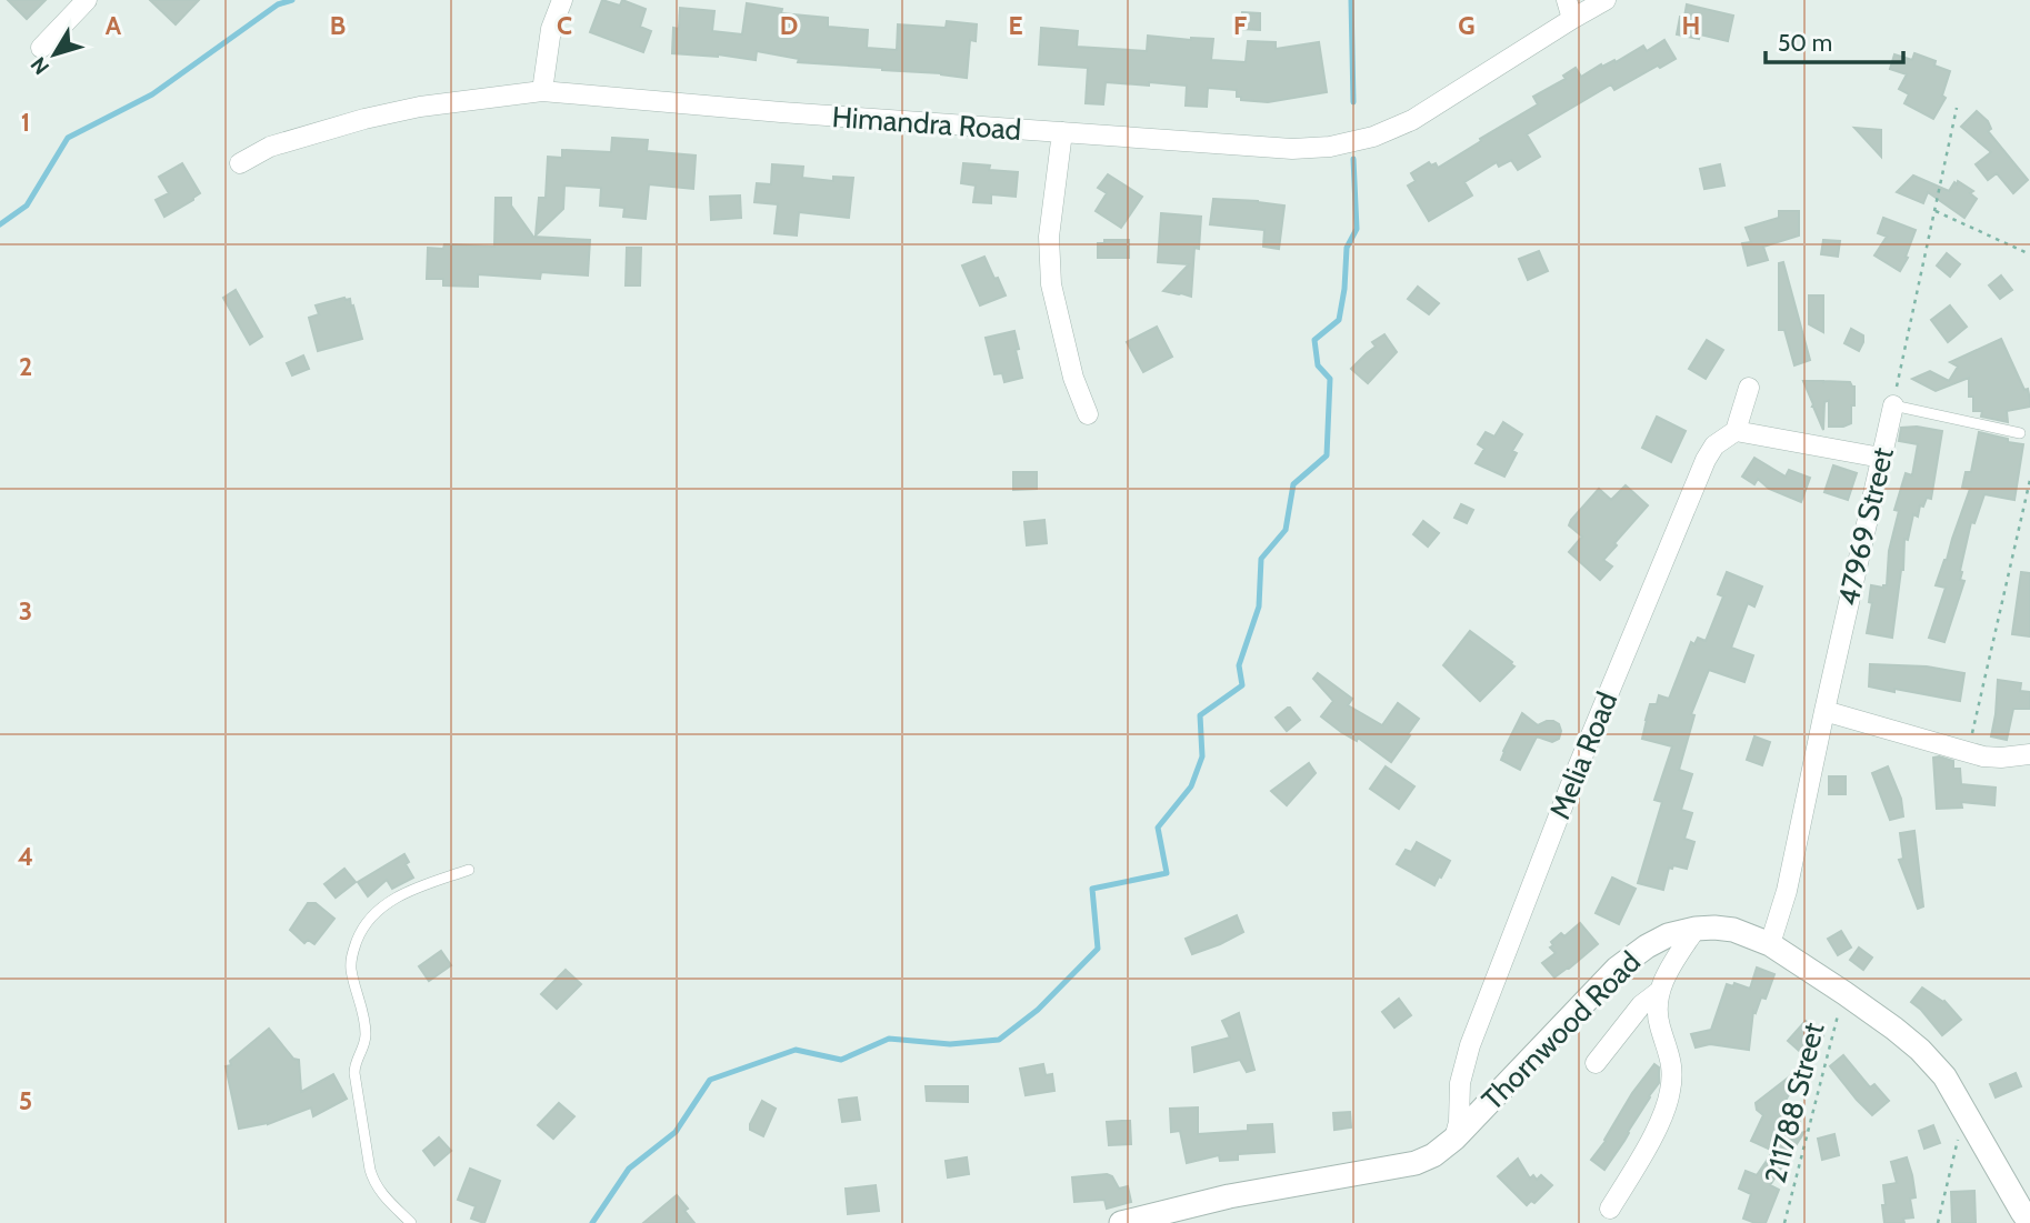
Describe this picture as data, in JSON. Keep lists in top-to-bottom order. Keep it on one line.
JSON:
{"streets":{"street":["Himandra Road","47969 Street","Melia Road","Thornwood Road"],"path":["211788 Street"]},"crossings":[["47969 Street","Thornwood Road"],["Melia Road","Thornwood Road"],["Thornwood Road","211788 Street"]],"scale_bar":"50 m","north":"bottom left","grid":{"columns":["A","B","C","D","E","F","G","H"],"rows":["1","2","3","4","5"]}}
